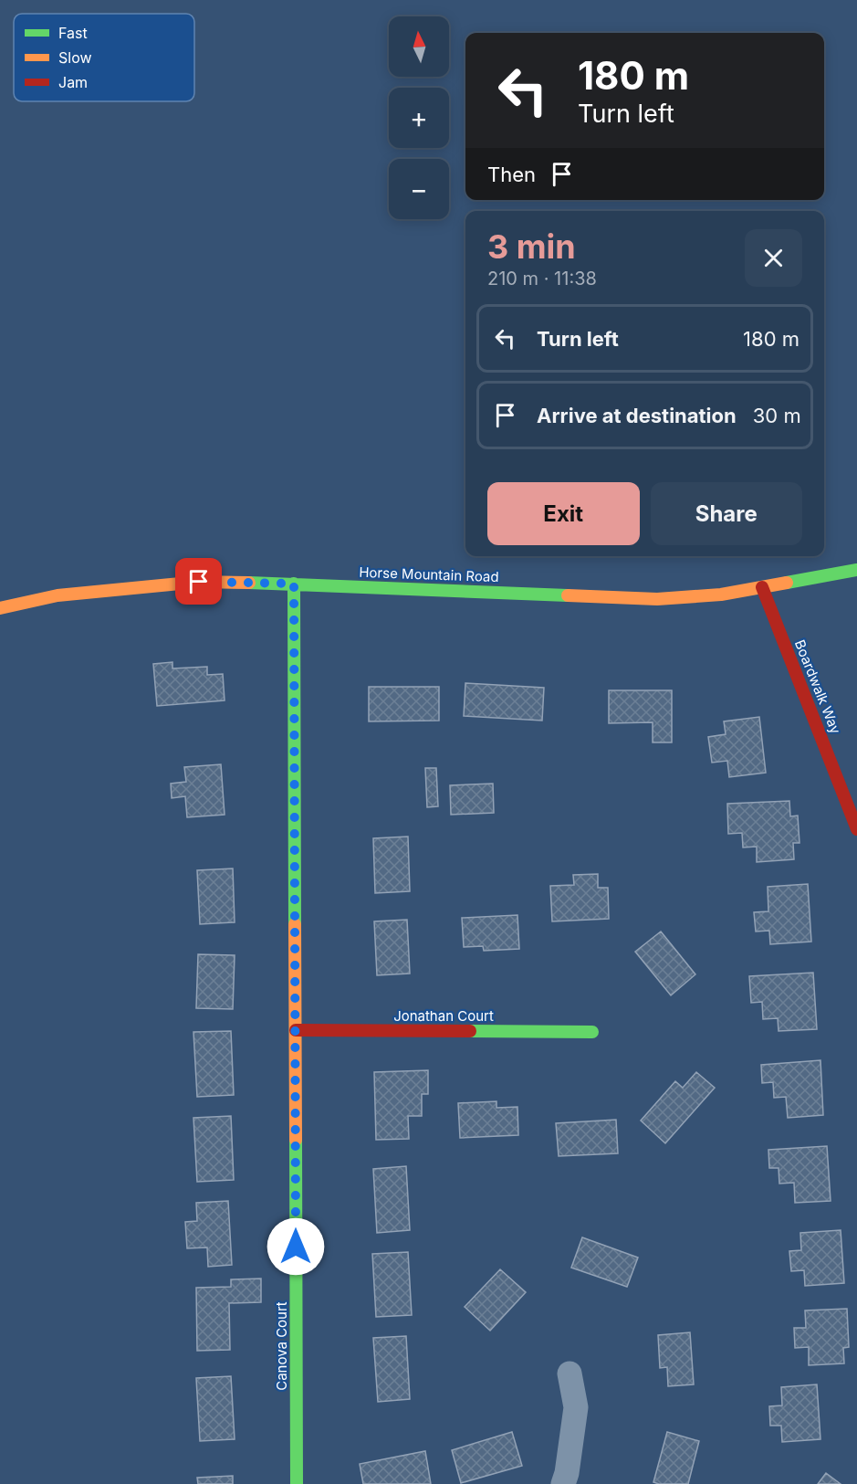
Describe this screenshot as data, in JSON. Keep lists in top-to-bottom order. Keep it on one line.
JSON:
{"streets":{"street":["Horse Mountain Road","Boardwalk Way","Jonathan Court","Canova Court"]},"crossings":[["Horse Mountain Road","Boardwalk Way"],["Horse Mountain Road","Canova Court"],["Jonathan Court","Canova Court"]],"legend":["Fast","Slow","Jam"],"north":"top","page":{"map_buttons":["+","−"],"turn":["180 m","Turn left"],"then":"Then","heading":["3 min","210 m · 11:38"],"list":[{"name":"Turn left","value":"180 m"},{"name":"Arrive at destination","value":"30 m"}],"buttons":["Exit","Share"]}}
